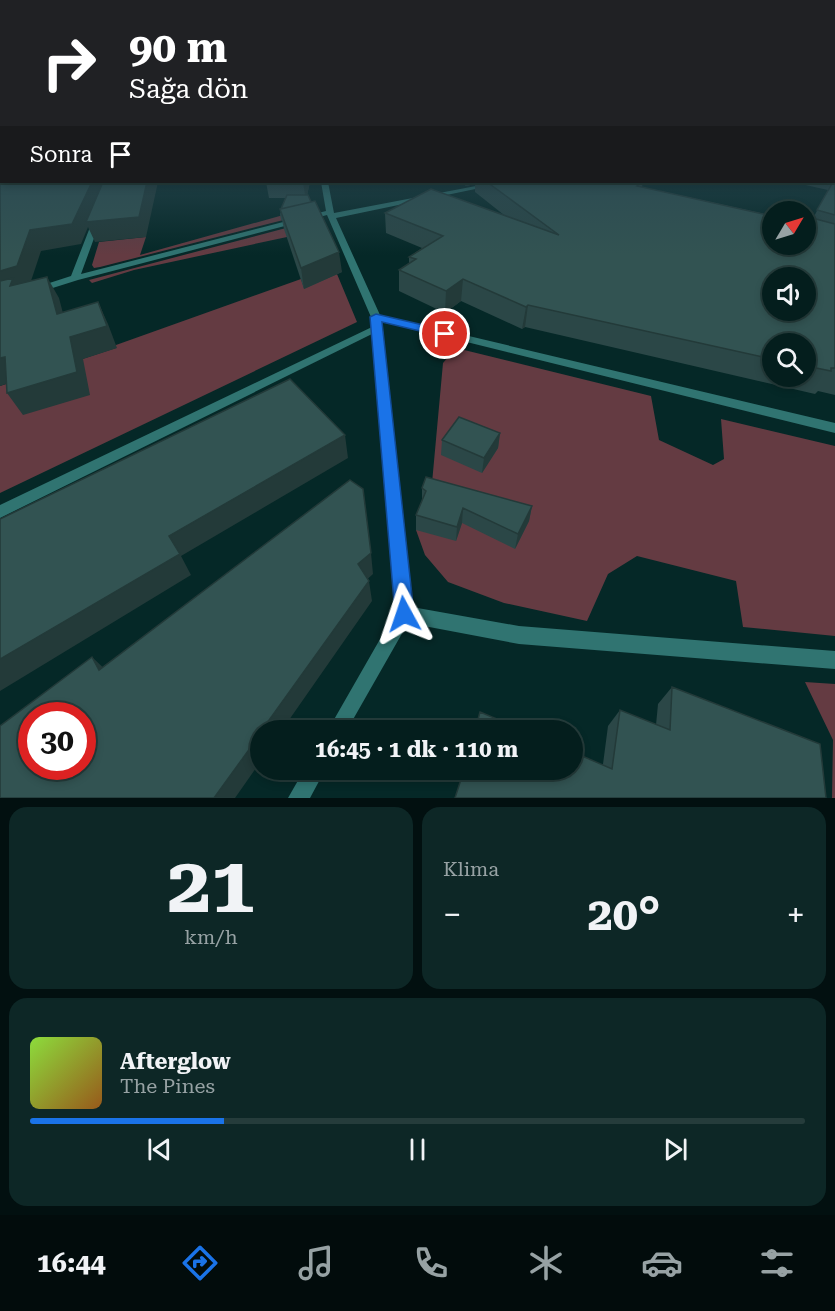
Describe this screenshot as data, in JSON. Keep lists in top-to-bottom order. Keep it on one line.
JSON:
{"north":"top right","page":{"turn":["90 m","Sağa dön"],"then":"Sonra","limit":"30","trip":"16:45 · 1 dk · 110 m","tile":[["21","km/h"],"Klima"],"heat":["−","20°","+"],"song":["Afterglow","The Pines"],"tabs":"16:44"}}
